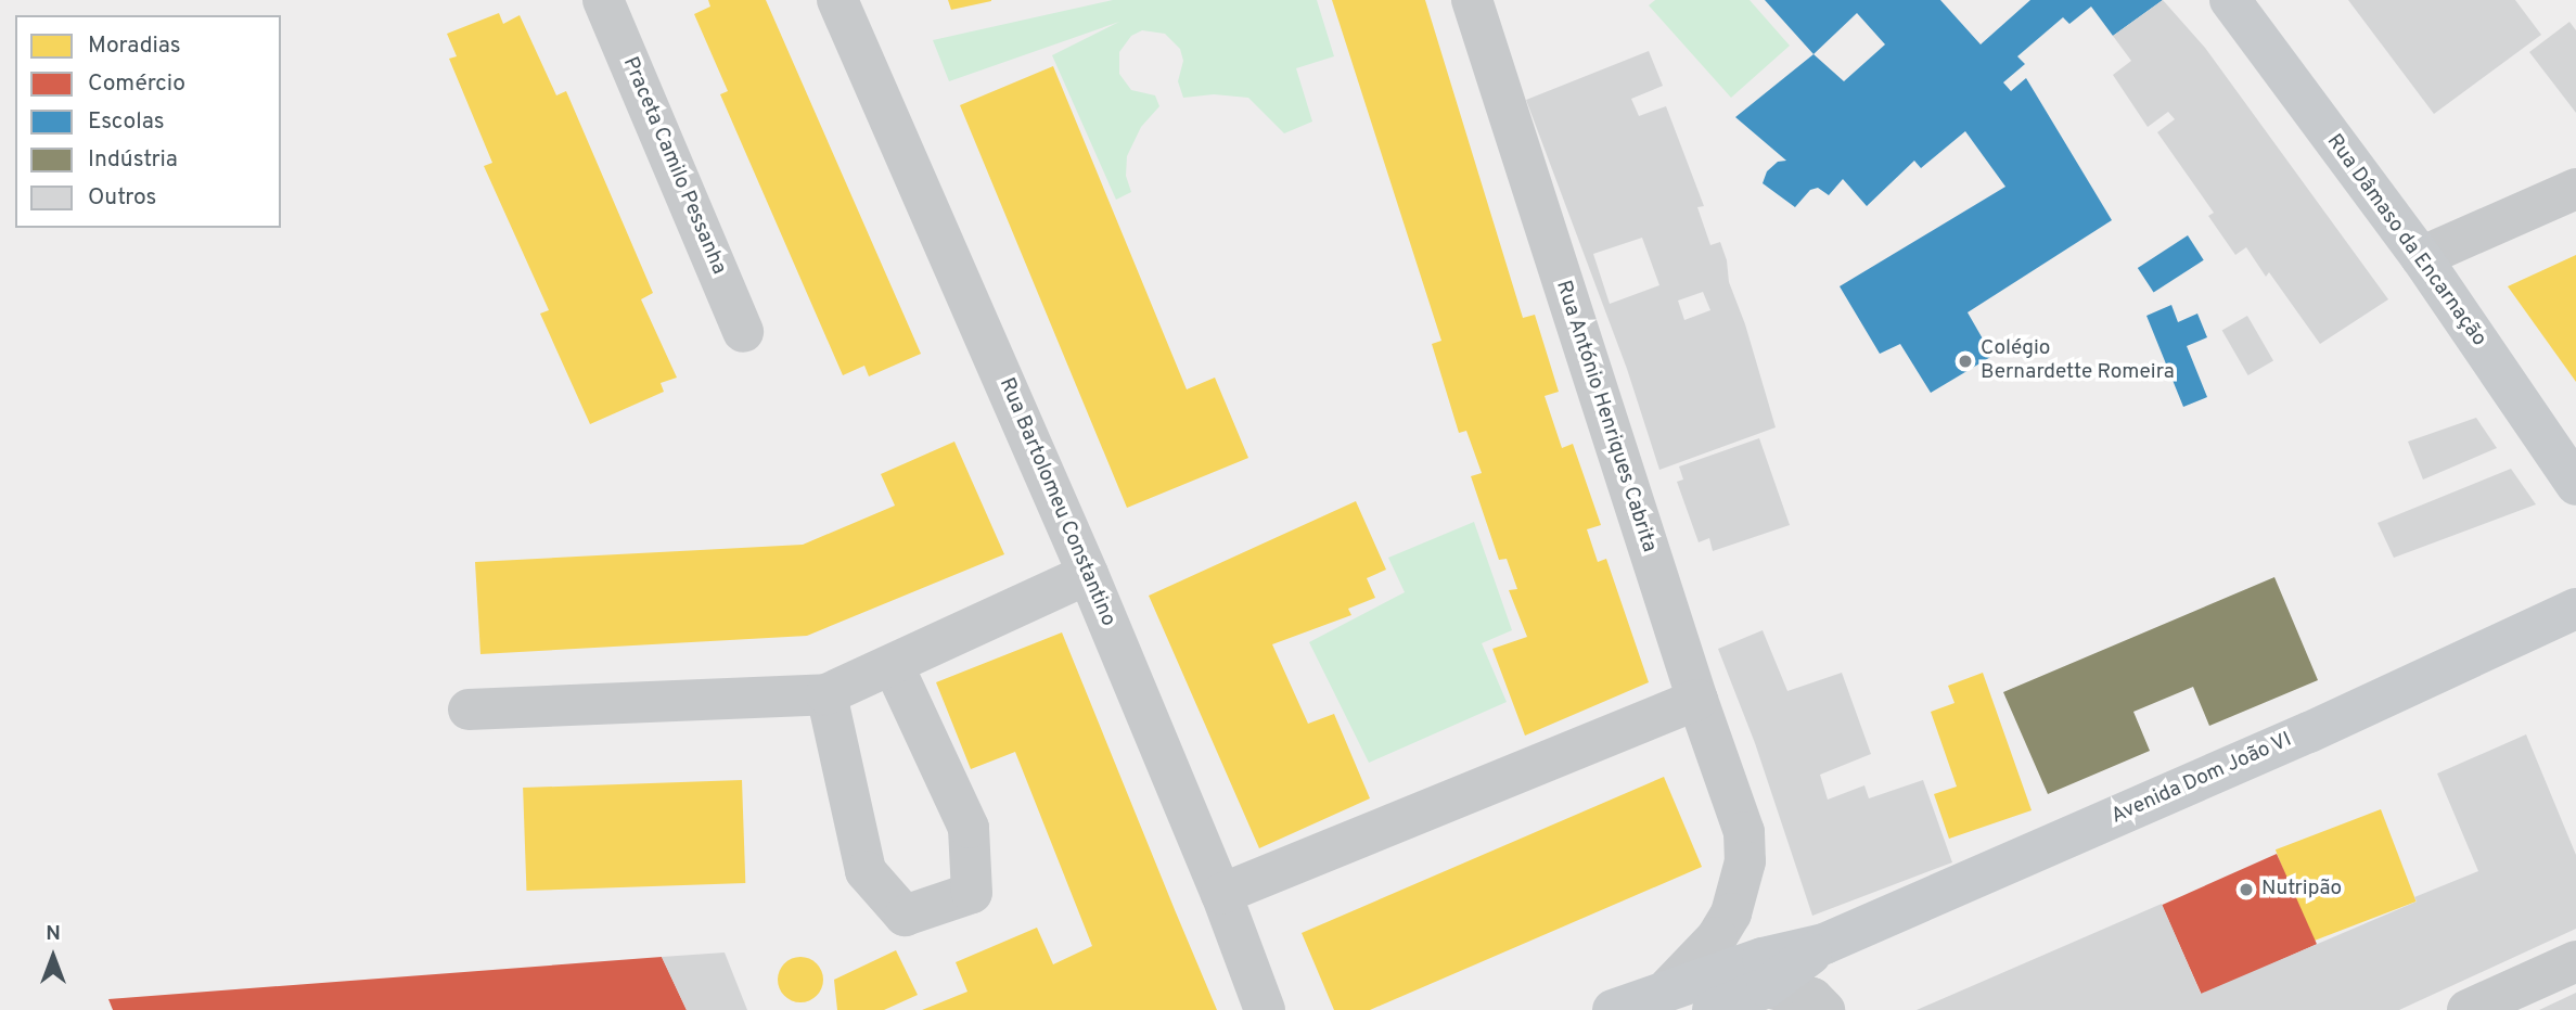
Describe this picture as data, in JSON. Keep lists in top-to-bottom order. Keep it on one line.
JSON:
{"streets":{"main road":["Rua Dâmaso da Encarnação","Avenida Dom João VI"],"street":["Praceta Camilo Pessanha","Rua António Henriques Cabrita","Rua Bartolomeu Constantino"]},"crossings":[["Rua António Henriques Cabrita","Avenida Dom João VI"]],"places":["Colégio Bernardette Romeira","Nutripão"],"legend":["Moradias","Comércio","Escolas","Indústria","Outros"],"north":"top"}
